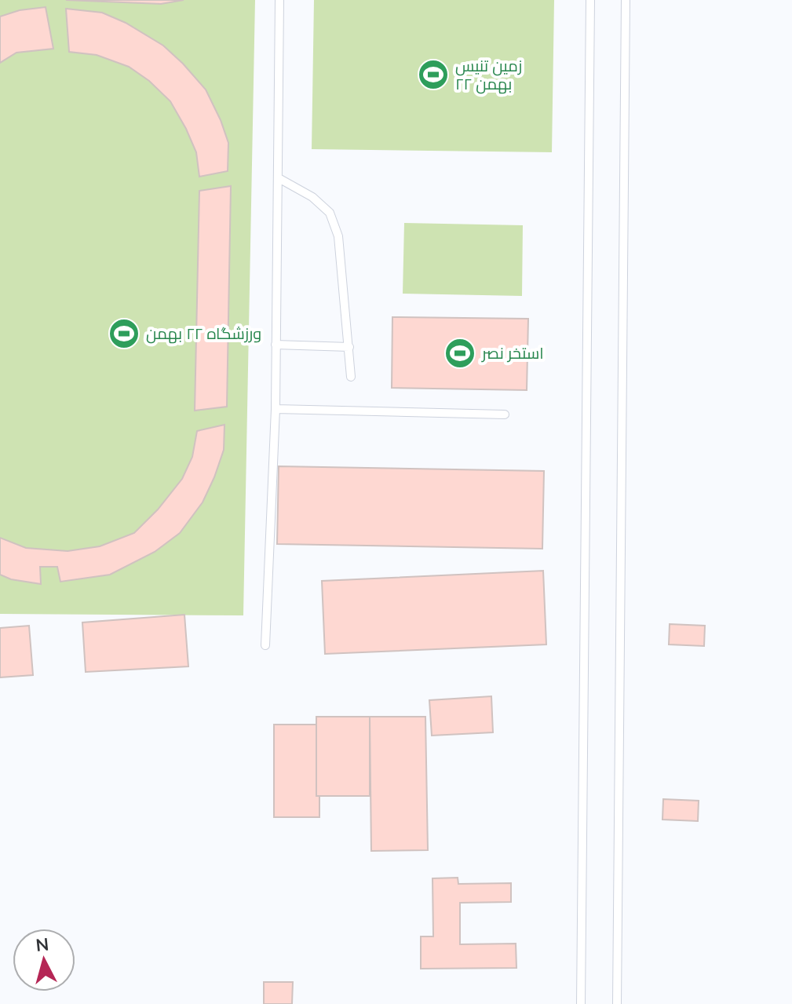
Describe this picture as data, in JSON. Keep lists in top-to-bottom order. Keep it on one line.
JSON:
{"places":{"sports":["زمین تنیس ۲۲ بهمن","ورزشگاه ۲۲ بهمن","استخر نصر"]},"north":"top"}
